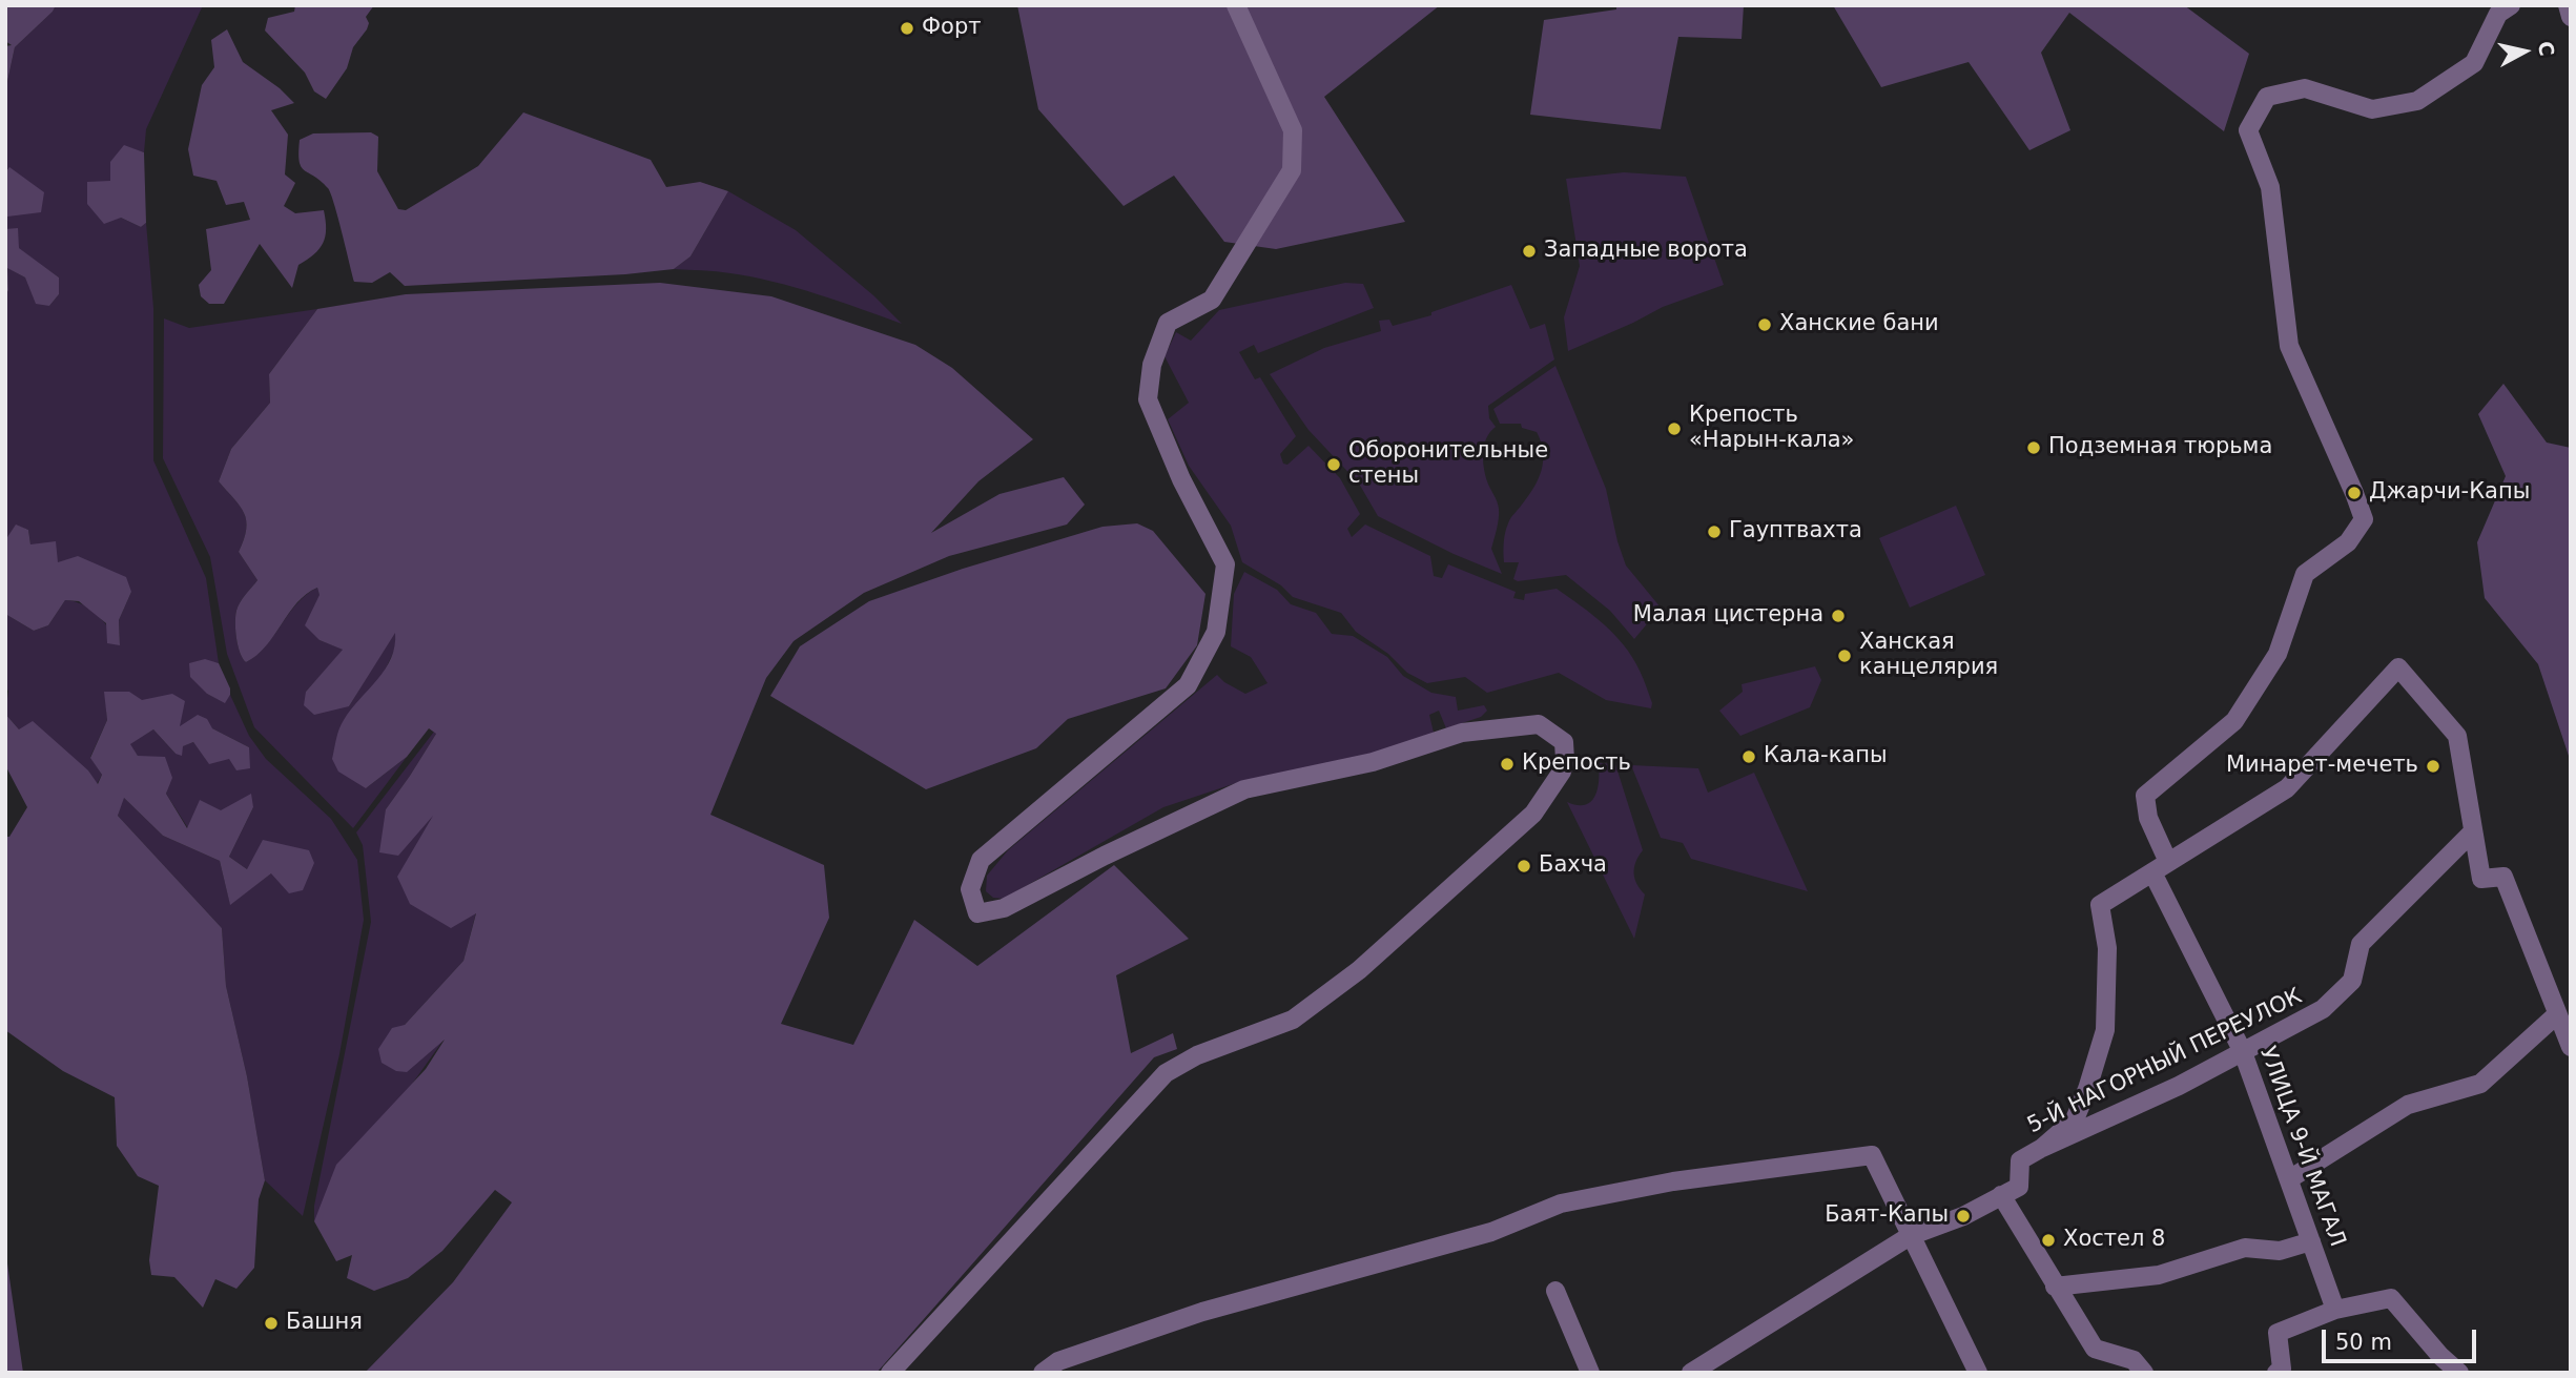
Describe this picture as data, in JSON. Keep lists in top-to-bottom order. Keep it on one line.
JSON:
{"streets":{"street":["5-Й НАГОРНЫЙ ПЕРЕУЛОК","УЛИЦА 9-Й МАГАЛ"]},"crossings":[["5-Й НАГОРНЫЙ ПЕРЕУЛОК","УЛИЦА 9-Й МАГАЛ"]],"places":["Форт","Западные ворота","Ханские бани","Крепость «Нарын-кала»","Подземная тюрьма","Оборонительные стены","Джарчи-Капы","Гауптвахта","Малая цистерна","Ханская канцелярия","Кала-капы","Крепость","Минарет-мечеть","Бахча","Баят-Капы","Хостел 8","Башня"],"scale_bar":"50 m","north":"right"}
